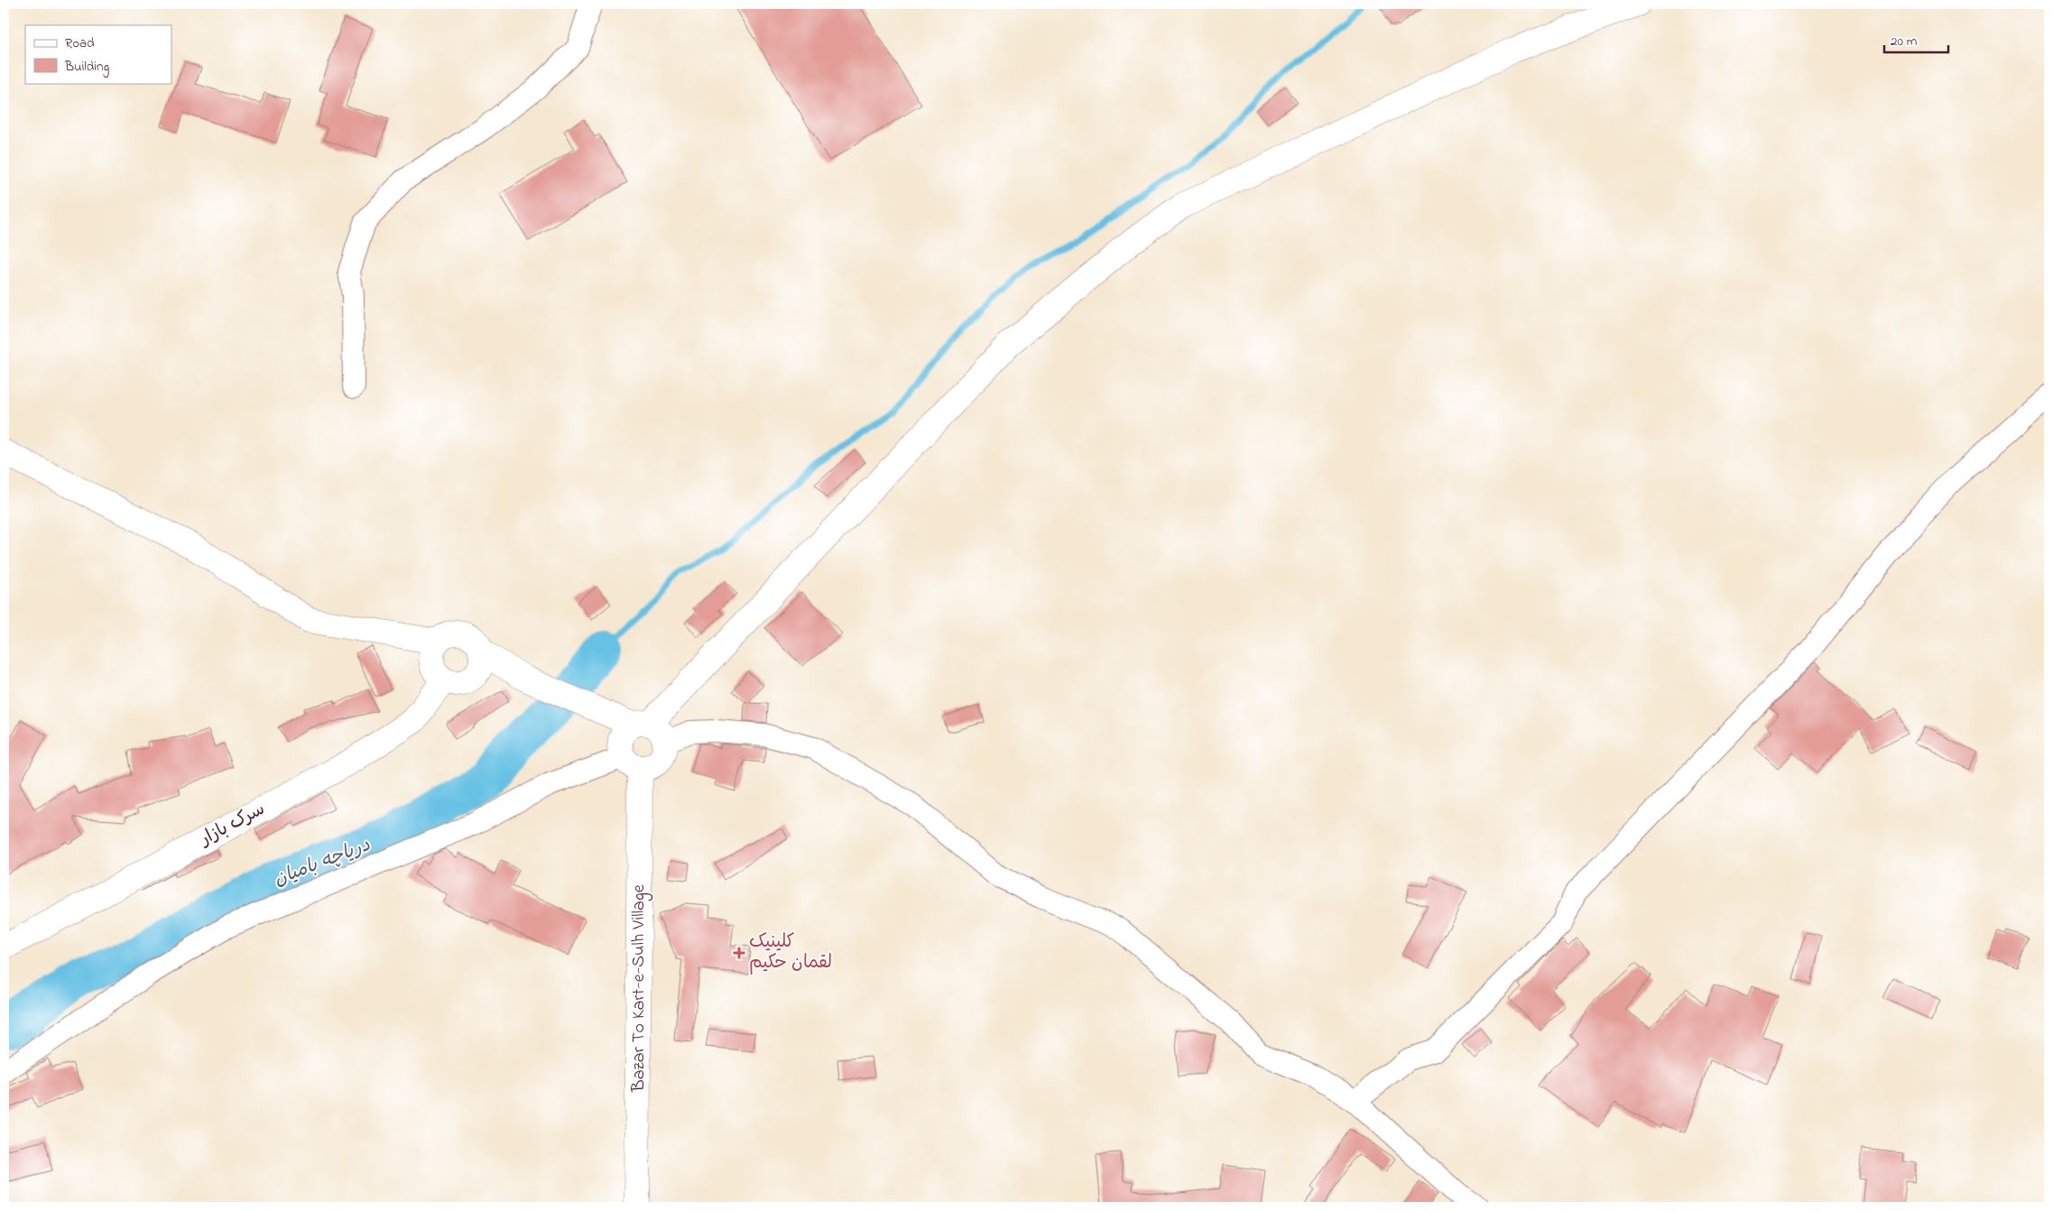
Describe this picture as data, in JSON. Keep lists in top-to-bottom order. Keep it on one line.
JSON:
{"streets":{"main road":["سرک بازار","Bazar To Kart-e-Sulh Village"]},"water":["دریاچه بامیان"],"places":{"health":["کلینیک لقمان حکیم"]},"legend":["Road","Building"],"scale_bar":"20 m"}
